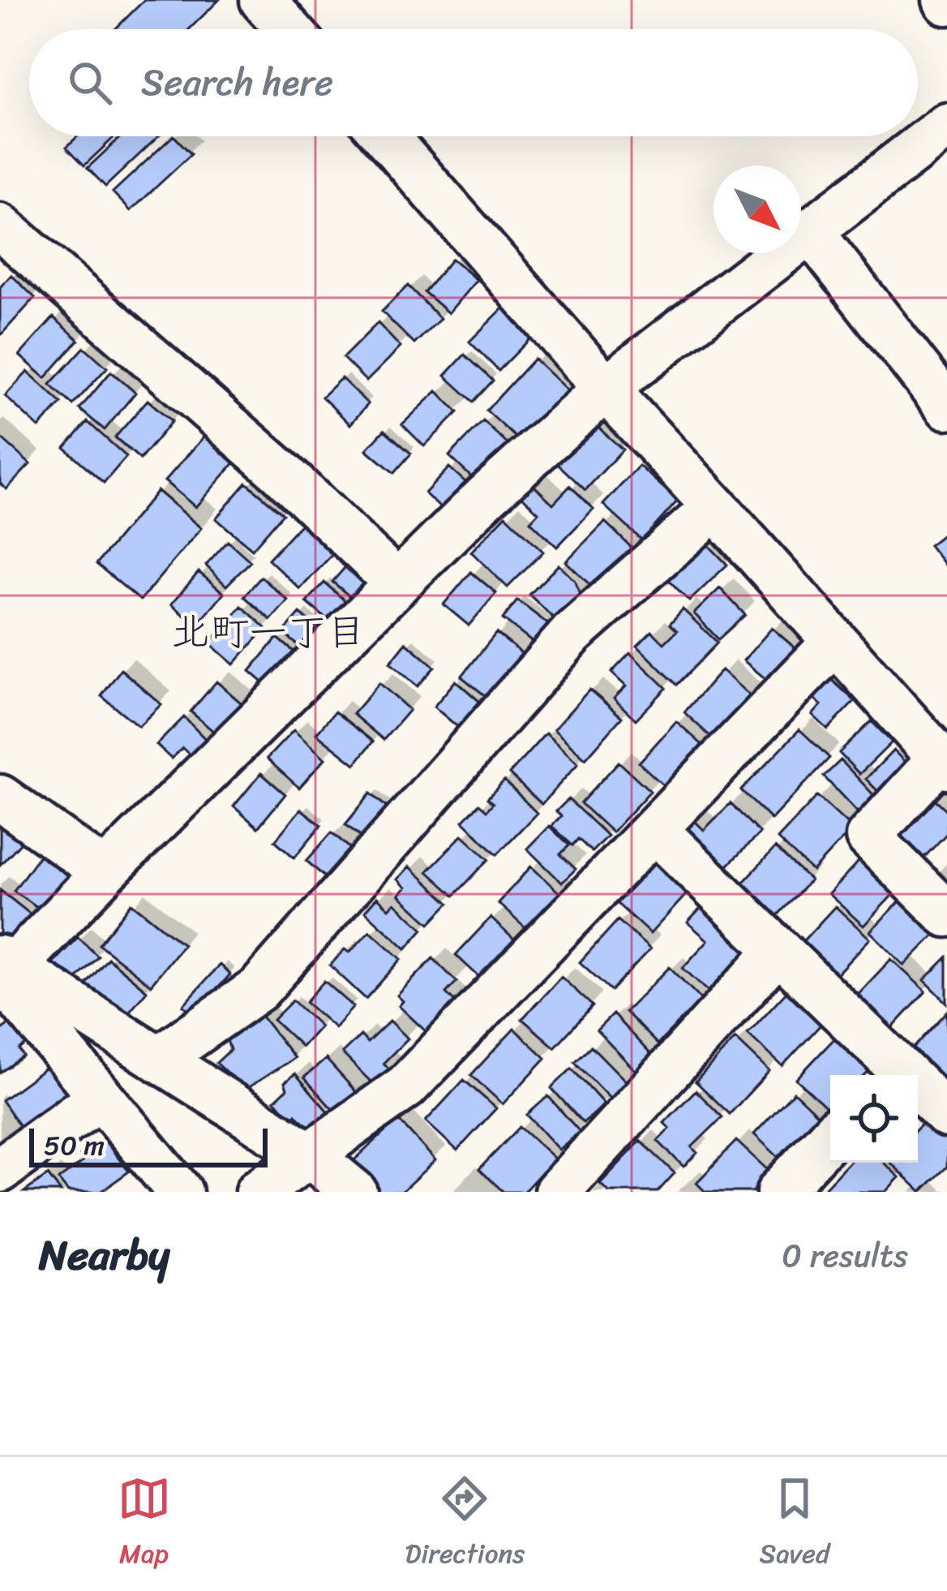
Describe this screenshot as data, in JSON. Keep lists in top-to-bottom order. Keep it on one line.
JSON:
{"districts":["北町一丁目"],"scale_bar":"50 m","north":"bottom right","page":{"search":"Search here","scale":"50 m","heading":["Nearby","0 results"],"nav":["Map","Directions","Saved"]}}
